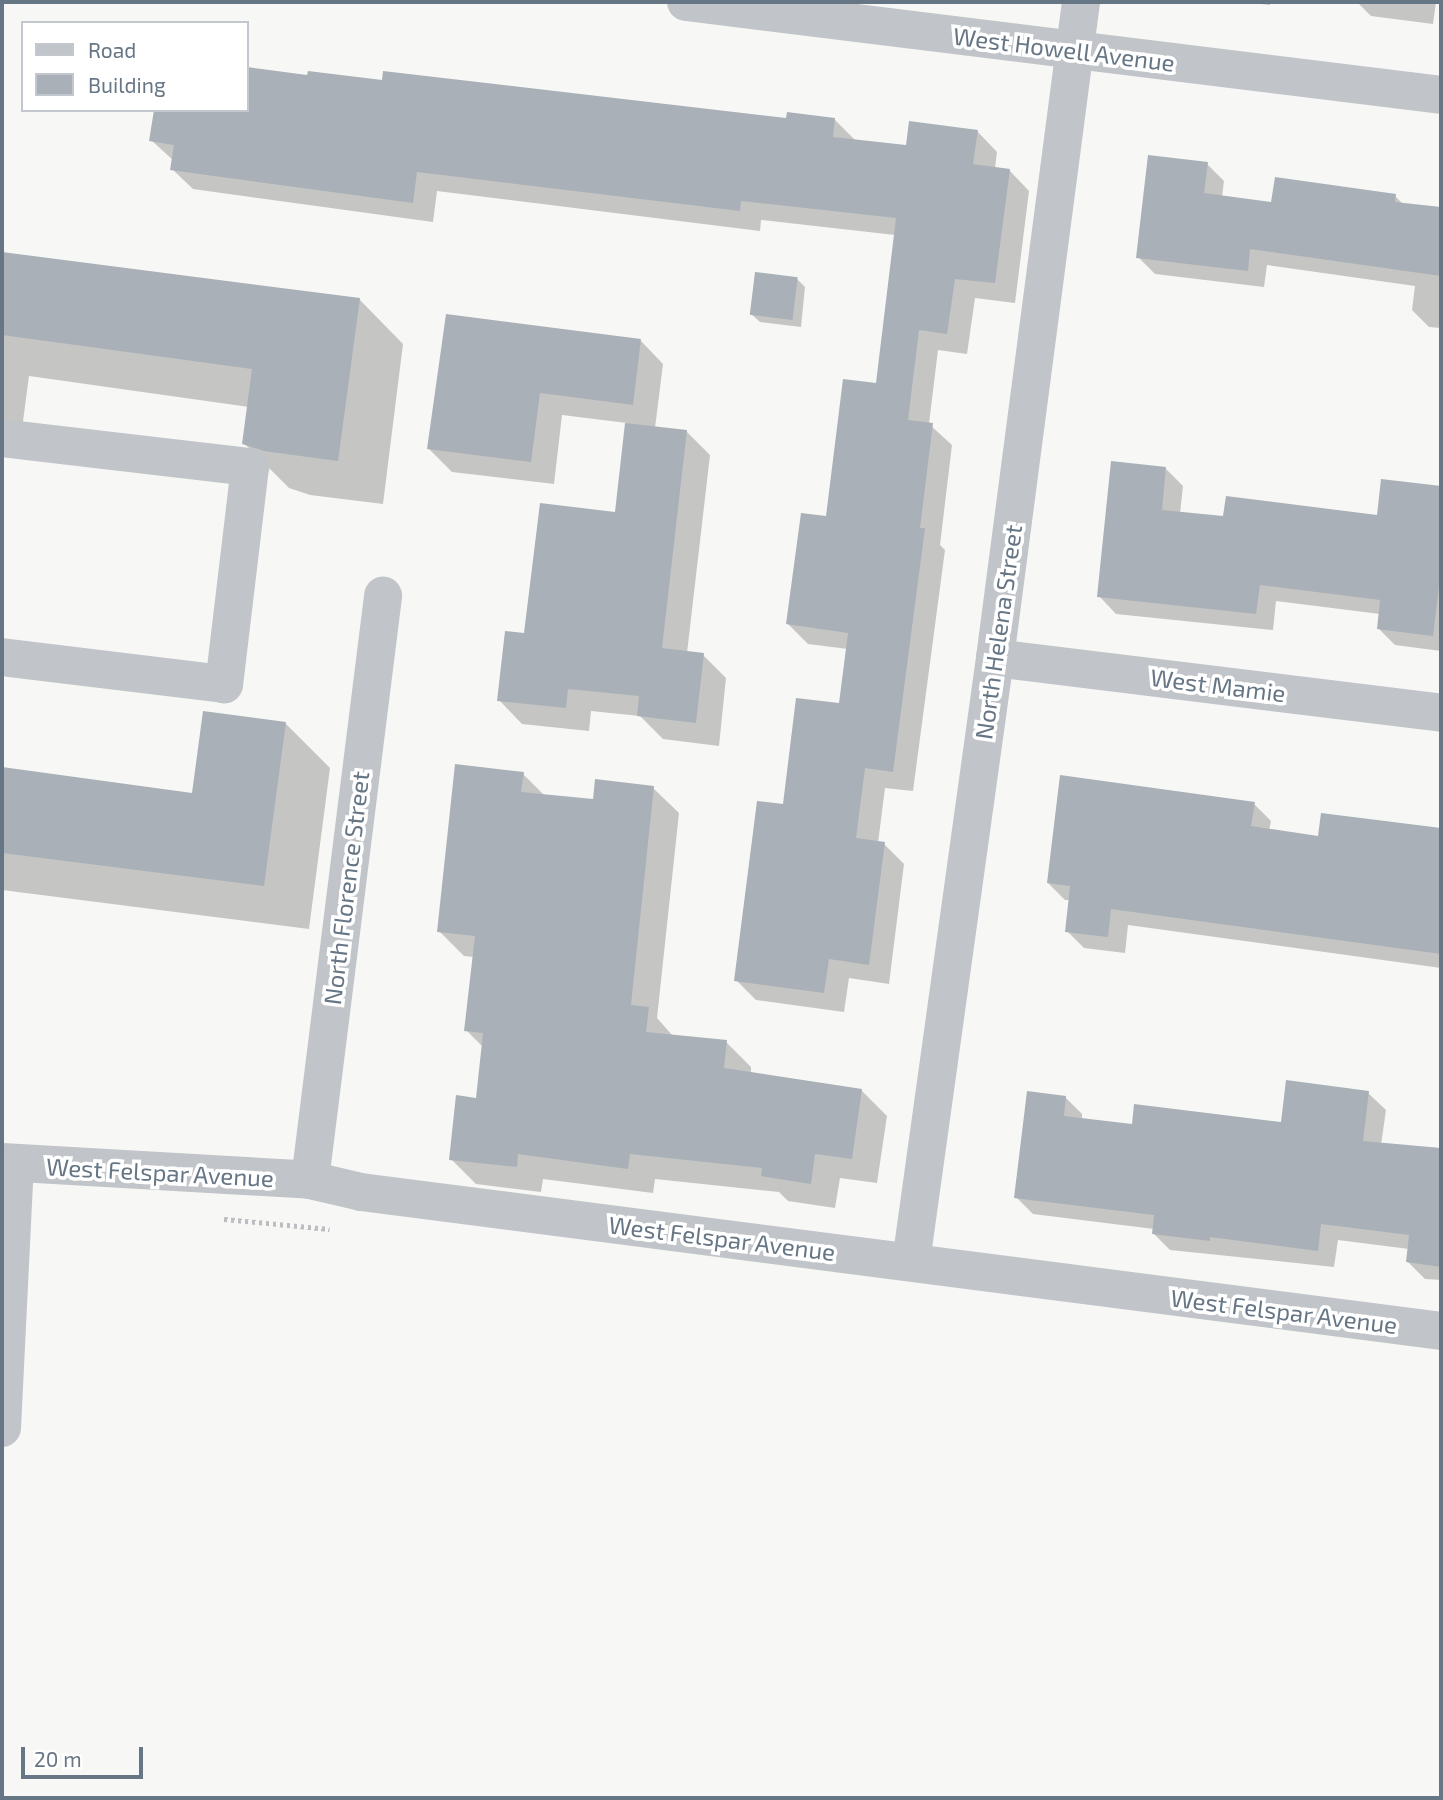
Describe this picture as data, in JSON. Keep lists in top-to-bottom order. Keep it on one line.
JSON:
{"streets":{"street":["West Howell Avenue","North Helena Street","West Mamie","North Florence Street","West Felspar Avenue"]},"crossings":[["West Howell Avenue","North Helena Street"],["North Helena Street","West Mamie"],["North Helena Street","West Felspar Avenue"],["North Florence Street","West Felspar Avenue"]],"legend":["Road","Building"],"scale_bar":"20 m"}
